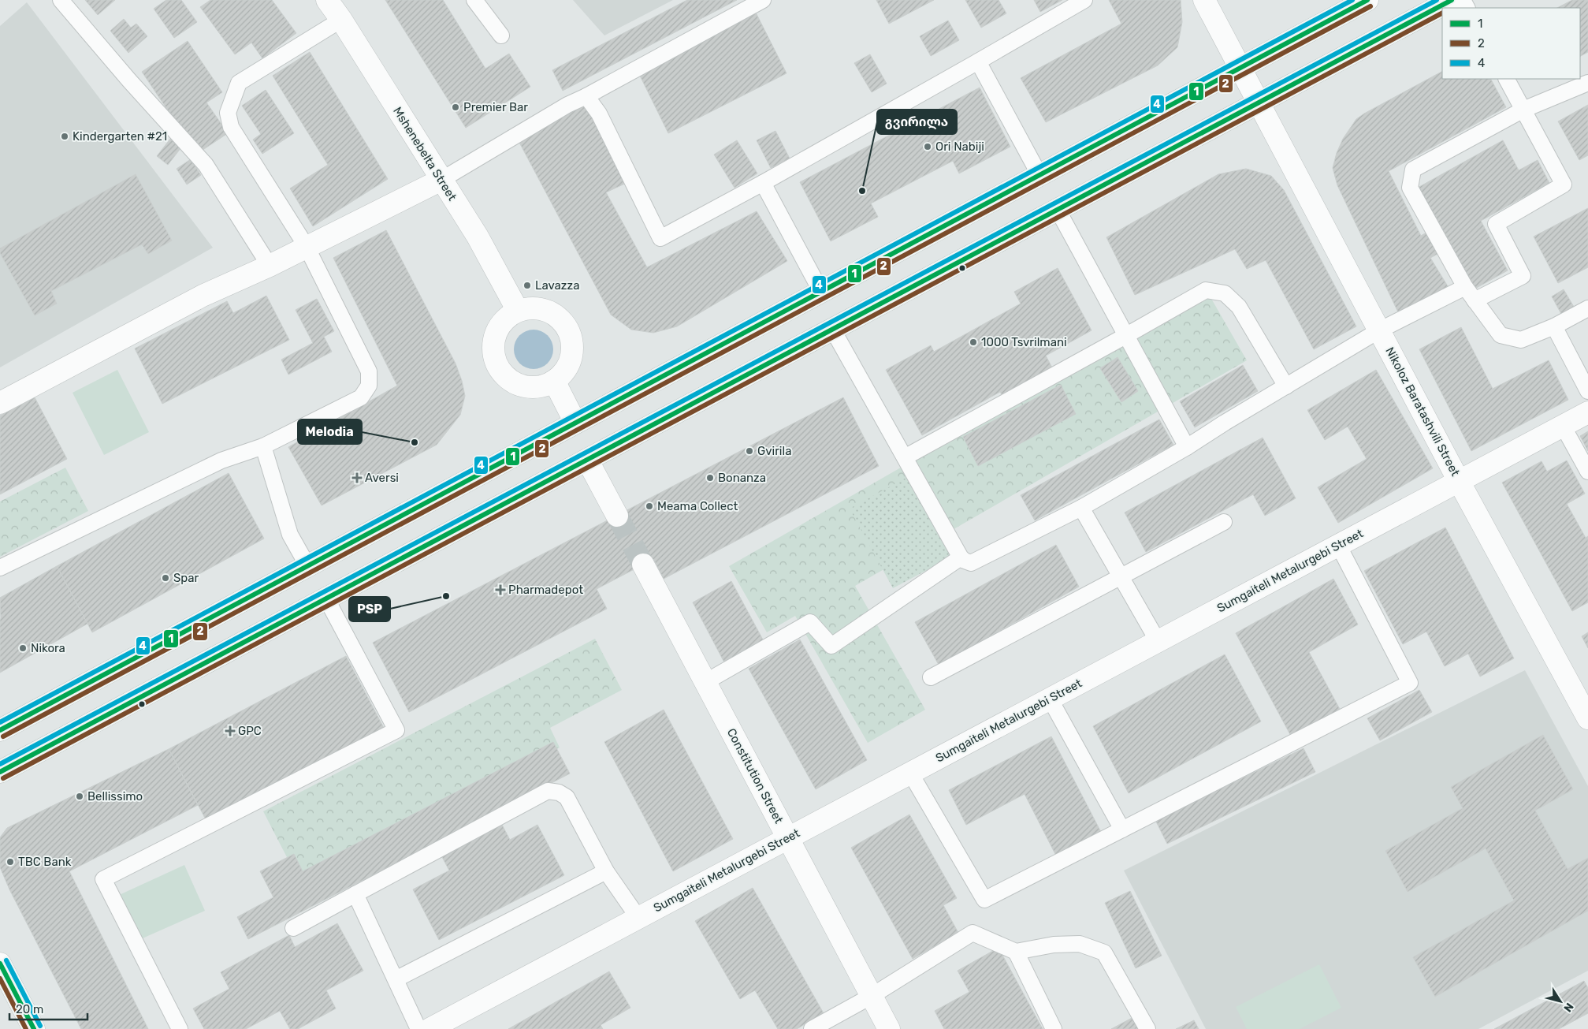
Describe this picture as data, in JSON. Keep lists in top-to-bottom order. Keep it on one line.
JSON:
{"streets":{"street":["Mshenebelta Street","Nikoloz Baratashvili Street","Sumgaiteli Metalurgebi Street","Constitution Street"]},"crossings":[["Nikoloz Baratashvili Street","Sumgaiteli Metalurgebi Street"],["Sumgaiteli Metalurgebi Street","Constitution Street"]],"places":{"other":["Premier Bar","Kindergarten #21","Ori Nabiji","გვირილა","Lavazza","1000 Tsvrilmani","Melodia","Gvirila","Bonanza","Meama Collect","Spar","PSP","Nikora","Bellissimo","TBC Bank"],"health":["Aversi","Pharmadepot","GPC"]},"lines":["transit line 1","transit line 4","transit line 2"],"legend":["1","2","4"],"scale_bar":"20 m","north":"bottom right"}
